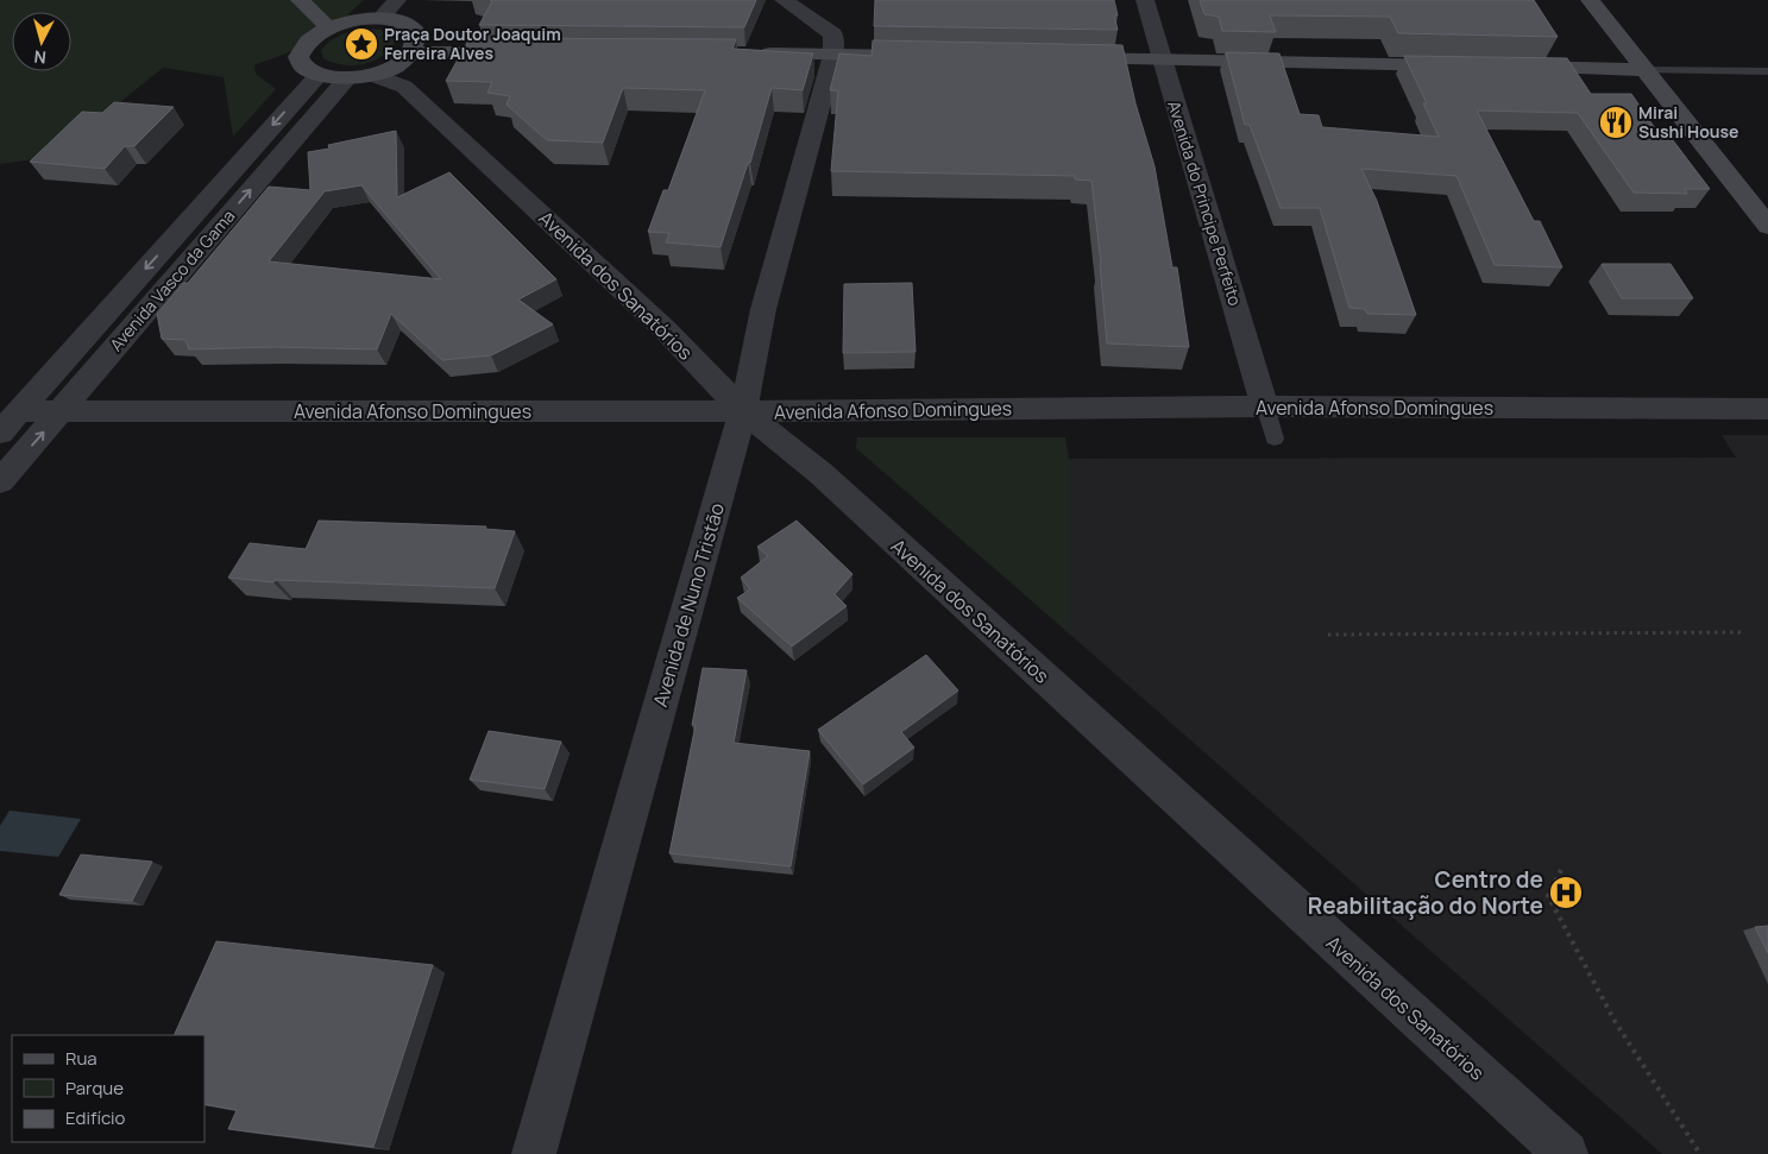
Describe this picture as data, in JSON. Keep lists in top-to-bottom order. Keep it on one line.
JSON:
{"streets":{"street":["Avenida do Principe Perfeito","Avenida Vasco da Gama","Avenida dos Sanatórios","Avenida Afonso Domingues","Avenida de Nuno Tristão"]},"crossings":[["Avenida do Principe Perfeito","Avenida Afonso Domingues"],["Avenida Vasco da Gama","Avenida Afonso Domingues"],["Avenida dos Sanatórios","Avenida Afonso Domingues"],["Avenida dos Sanatórios","Avenida de Nuno Tristão"],["Avenida Afonso Domingues","Avenida de Nuno Tristão"]],"places":{"place":["Praça Doutor Joaquim Ferreira Alves"],"restaurant":["Mirai Sushi House"],"hospital":["Centro de Reabilitação do Norte"]},"legend":["Rua","Parque","Edifício"],"north":"bottom"}
